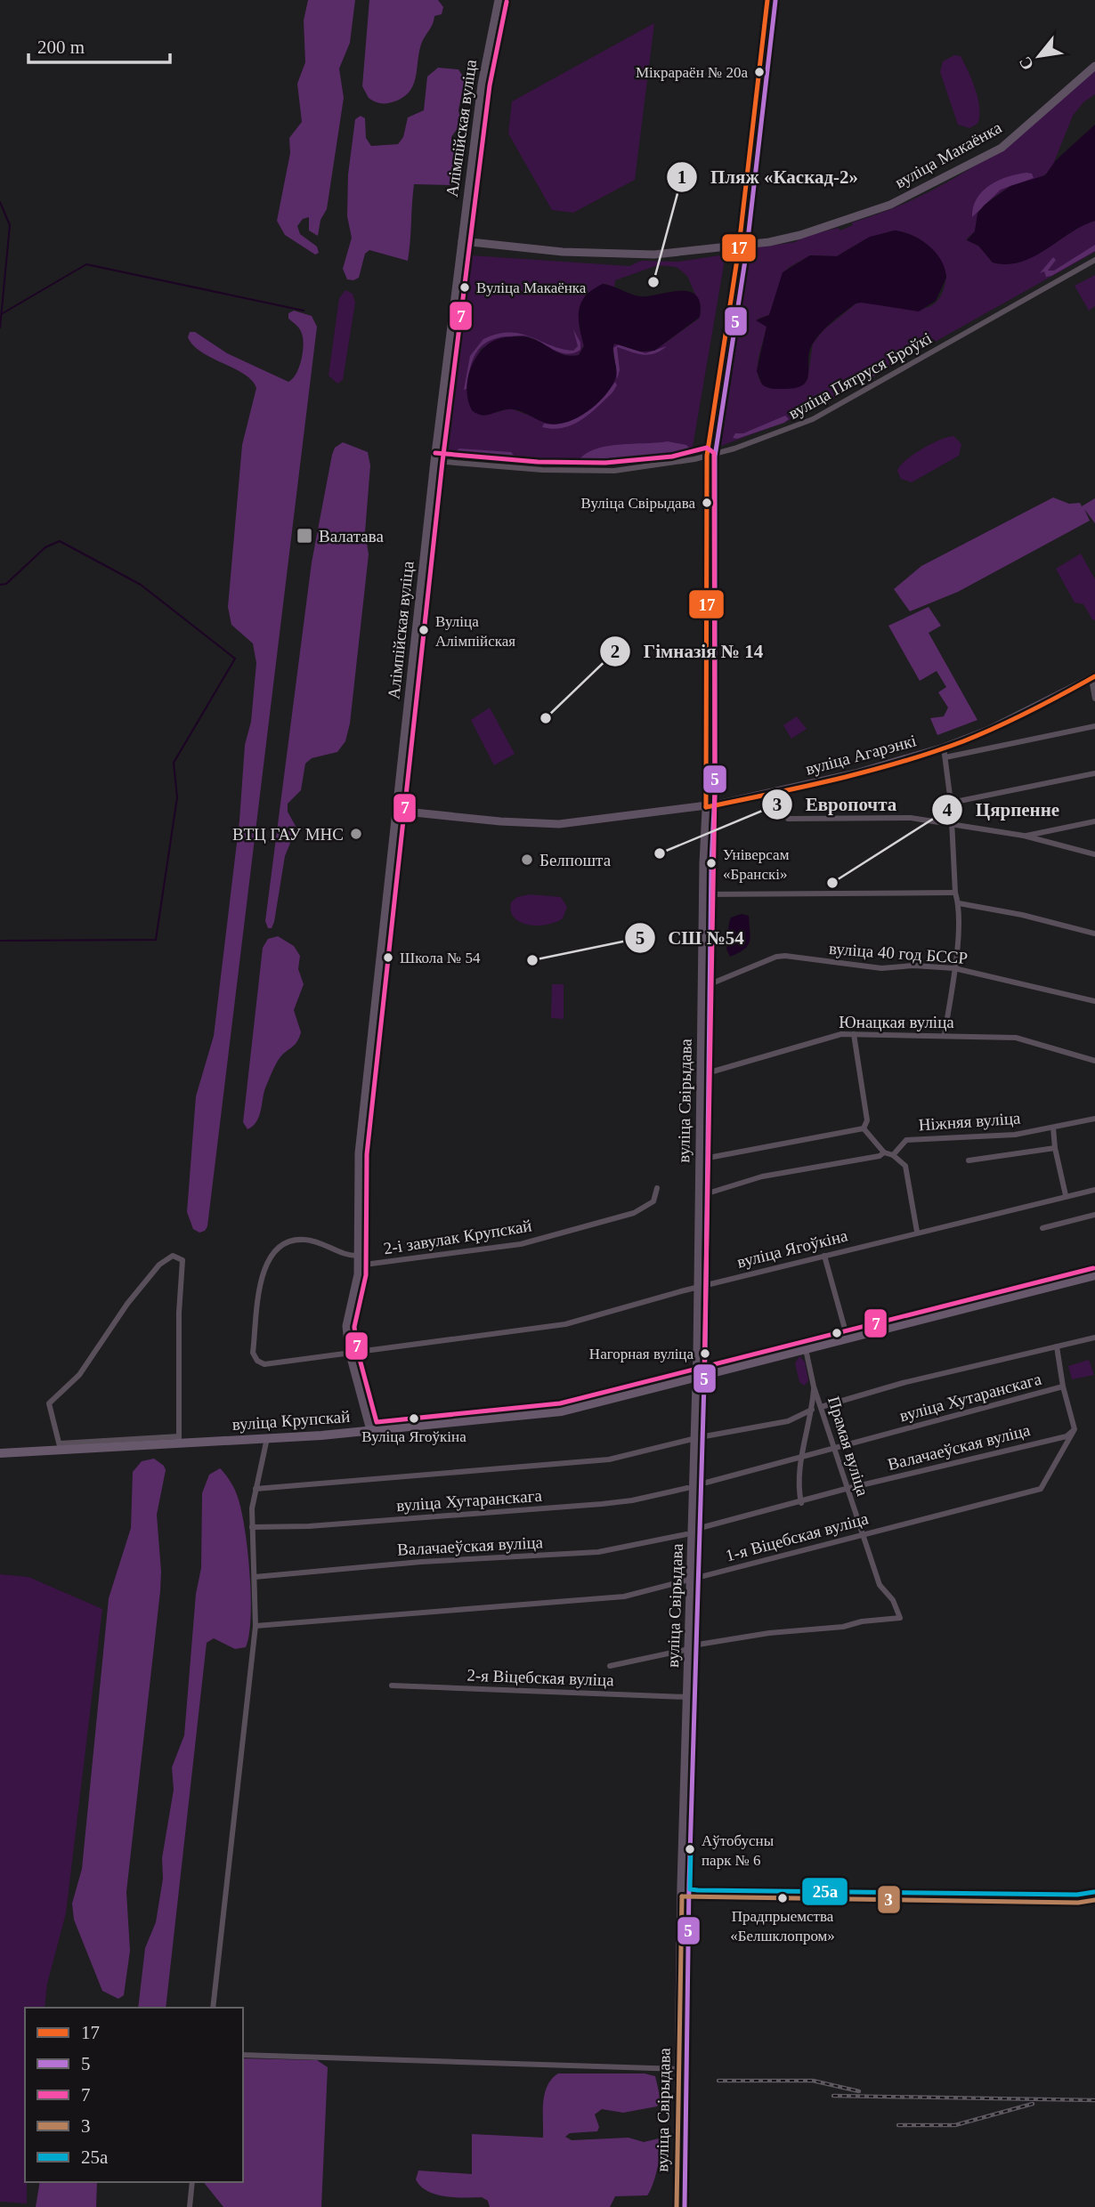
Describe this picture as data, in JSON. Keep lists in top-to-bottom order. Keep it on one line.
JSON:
{"streets":{"main road":["Алімпійская вуліца","вуліца Макаёнка","вуліца Агарэнкі","вуліца Свірыдава","вуліца Крупскай"],"street":["вуліца Пятруся Броўкі","вуліца 40 год БССР","Юнацкая вуліца","Ніжняя вуліца","2-і завулак Крупскай","вуліца Ягоўкіна","вуліца Хутаранскага","Прамая вуліца","Валачаеўская вуліца","1-я Віцебская вуліца","2-я Віцебская вуліца"]},"crossings":[["Алімпійская вуліца","вуліца Макаёнка"],["Алімпійская вуліца","вуліца Пятруся Броўкі"],["Алімпійская вуліца","вуліца Агарэнкі"],["Алімпійская вуліца","2-і завулак Крупскай"],["Алімпійская вуліца","вуліца Ягоўкіна"],["вуліца Макаёнка","вуліца Свірыдава"],["вуліца Пятруся Броўкі","вуліца Свірыдава"],["вуліца Агарэнкі","вуліца Свірыдава"],["вуліца 40 год БССР","вуліца Свірыдава"],["Юнацкая вуліца","вуліца Свірыдава"],["вуліца Свірыдава","вуліца Ягоўкіна"],["вуліца Свірыдава","вуліца Крупскай"],["вуліца Свірыдава","1-я Віцебская вуліца"],["вуліца Свірыдава","2-я Віцебская вуліца"],["вуліца Хутаранскага","Прамая вуліца"],["вуліца Крупскай","Прамая вуліца"],["Прамая вуліца","Валачаеўская вуліца"],["Прамая вуліца","1-я Віцебская вуліца"],["Прамая вуліца","2-я Віцебская вуліца"],["Валачаеўская вуліца","1-я Віцебская вуліца"]],"places":{"other":["Мікрараён № 20а","Пляж «Каскад-2»","Вуліца Макаёнка","Вуліца Свірыдава","Вуліца Алімпійская","Гімназія № 14","ВТЦ ГАУ МНС","Европочта","Белпошта","Універсам «Бранскі»","Цярпенне","Школа № 54","СШ №54","Нагорная вуліца","Вуліца Ягоўкіна","Аўтобусны парк № 6","Прадпрыемства «Белшклопром»"],"transit":["Валатава"]},"lines":["transit line 17","transit line 5","transit line 7","transit line 25а","transit line 3"],"legend":["17","5","7","3","25а"],"scale_bar":"200 m","north":"bottom left"}
